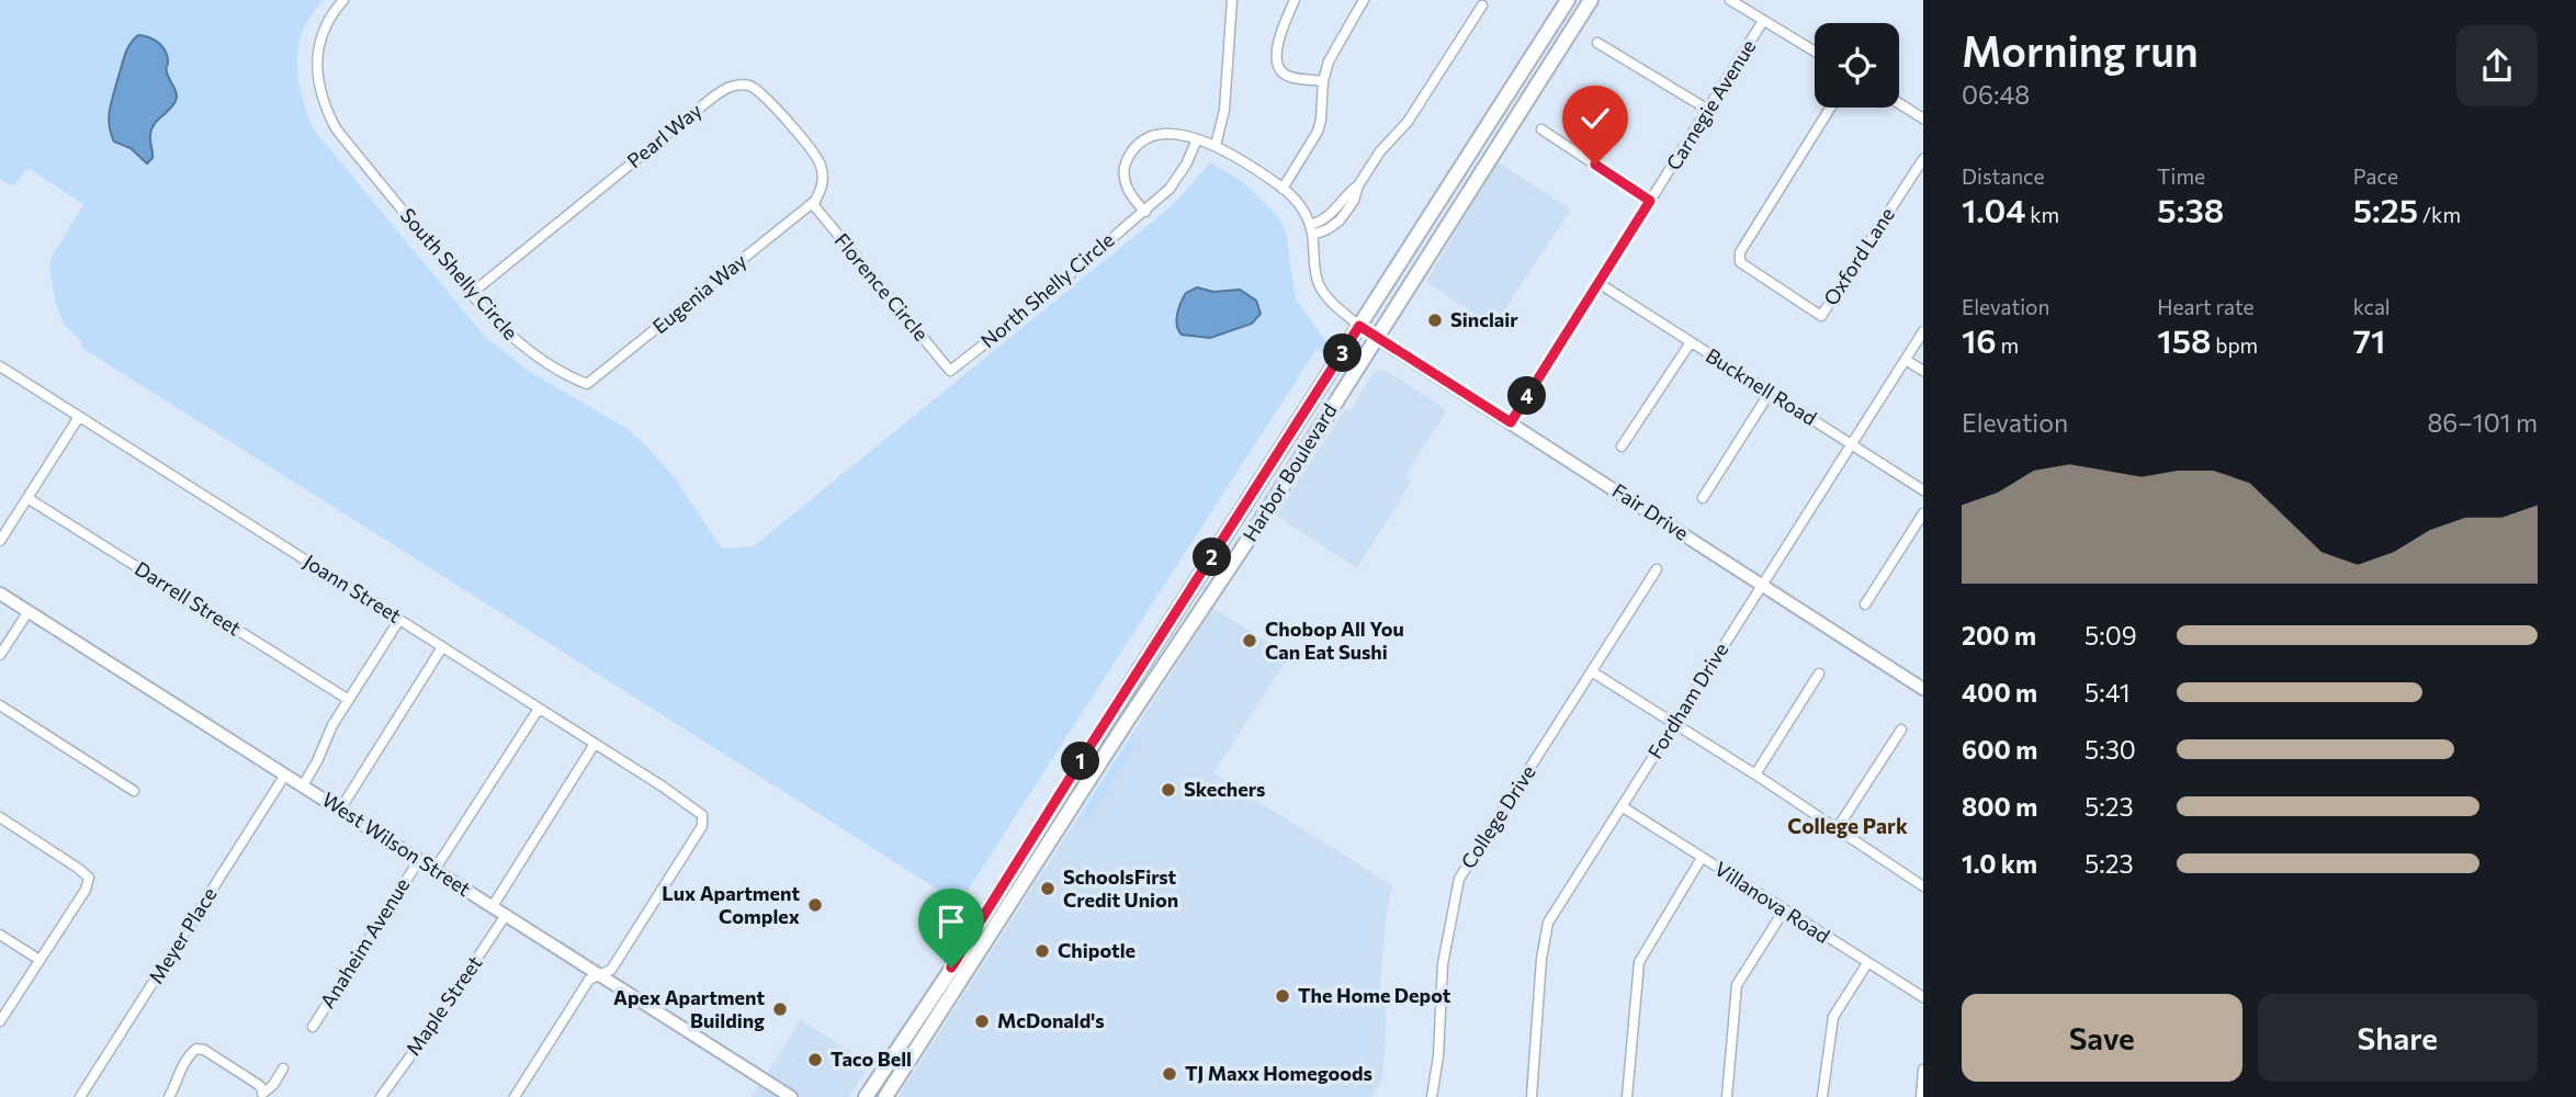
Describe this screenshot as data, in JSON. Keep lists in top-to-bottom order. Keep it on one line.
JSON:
{"streets":{"main road":["Harbor Boulevard"],"street":["Carnegie Avenue","Pearl Way","Oxford Lane","South Shelly Circle","Florence Circle","North Shelly Circle","Eugenia Way","Bucknell Road","Fair Drive","Joann Street","Darrell Street","Fordham Drive","College Drive","West Wilson Street","Villanova Road","Meyer Place","Anaheim Avenue","Maple Street"]},"crossings":[["Carnegie Avenue","Bucknell Road"],["Carnegie Avenue","Fair Drive"],["Pearl Way","South Shelly Circle"],["Pearl Way","Florence Circle"],["Pearl Way","Eugenia Way"],["South Shelly Circle","Eugenia Way"],["Florence Circle","North Shelly Circle"],["Florence Circle","Eugenia Way"],["Bucknell Road","Fordham Drive"],["Harbor Boulevard","Fair Drive"],["Fair Drive","Fordham Drive"],["Joann Street","West Wilson Street"],["Fordham Drive","Villanova Road"],["West Wilson Street","Meyer Place"],["West Wilson Street","Anaheim Avenue"],["West Wilson Street","Maple Street"]],"districts":["College Park"],"places":["Sinclair","Chobop All You Can Eat Sushi","Skechers","SchoolsFirst Credit Union","Lux Apartment Complex","Chipotle","The Home Depot","Apex Apartment Building","McDonald's","Taco Bell","TJ Maxx Homegoods"],"page":{"heading":["Morning run","06:48"],"stats":[["Distance","1.04 km"],["Time","5:38"],["Pace","5:25 /km"],["Elevation","16 m"],["Heart rate","158 bpm"],["kcal","71"]],"pins":["3","4","2","1"],"chart":["Elevation","86–101 m"],"list":[{"name":"200 m","note":"5:09"},{"name":"400 m","note":"5:41"},{"name":"600 m","note":"5:30"},{"name":"800 m","note":"5:23"},{"name":"1.0 km","note":"5:23"}],"buttons":["Save","Share"]}}
